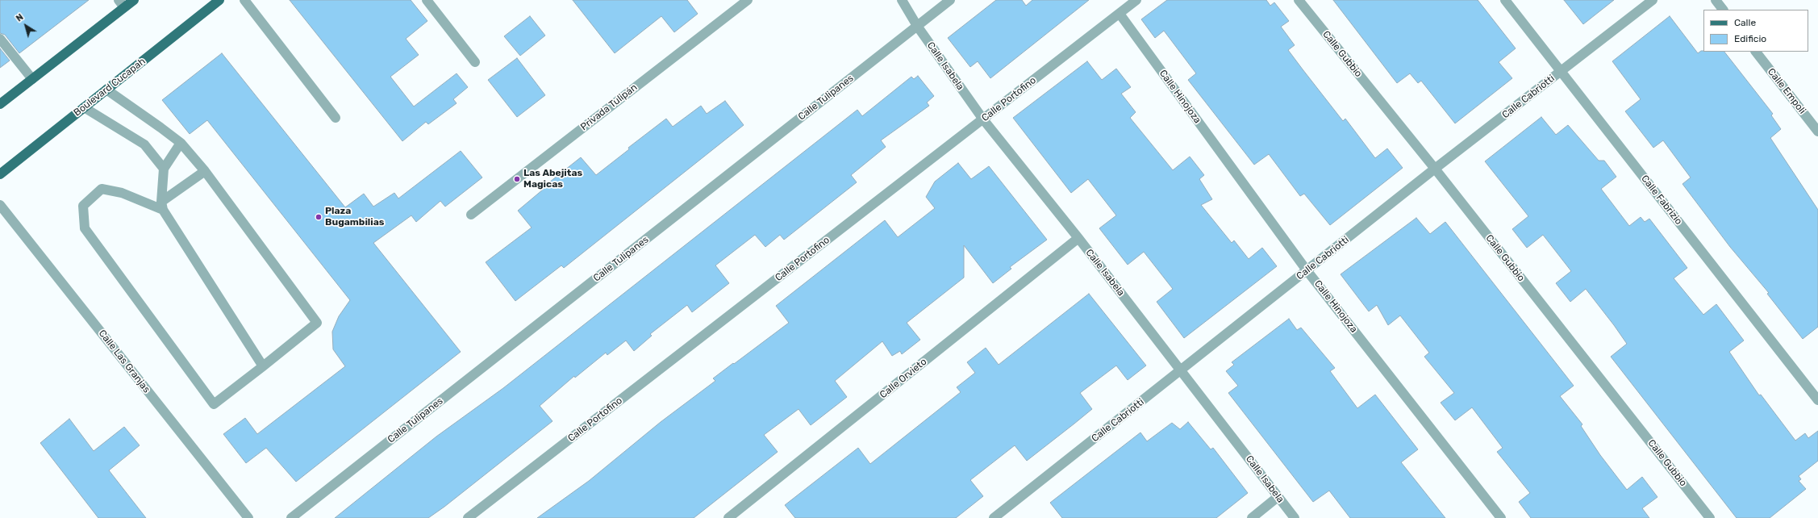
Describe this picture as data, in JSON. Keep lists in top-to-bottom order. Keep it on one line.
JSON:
{"streets":{"main road":["Boulevard Cucapah"],"street":["Calle Gubbio","Calle Isabela","Calle Empoli","Calle Hinojoza","Calle Cabriotti","Calle Tulipanes","Calle Portofino","Privada Tulipán","Calle Fabrizio","Calle Las Granjas","Calle Orvieto"]},"crossings":[["Calle Gubbio","Calle Cabriotti"],["Calle Isabela","Calle Cabriotti"],["Calle Isabela","Calle Tulipanes"],["Calle Isabela","Calle Portofino"],["Calle Isabela","Calle Orvieto"],["Calle Hinojoza","Calle Cabriotti"],["Calle Hinojoza","Calle Portofino"],["Calle Cabriotti","Calle Fabrizio"]],"places":["Las Abejitas Magicas","Plaza Bugambilias"],"legend":["Calle","Edificio"],"north":"top left"}
